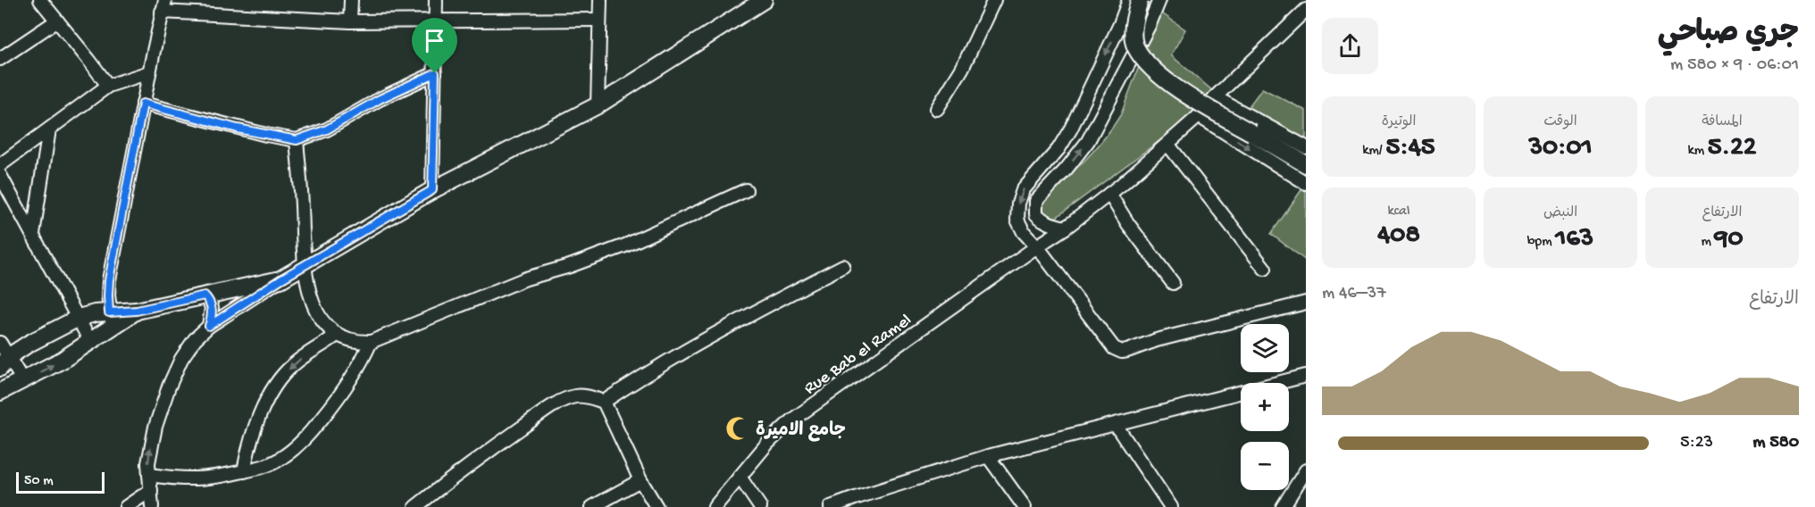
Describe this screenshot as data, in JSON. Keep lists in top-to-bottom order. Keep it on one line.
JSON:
{"streets":{"street":["Rue Bab el Ramel"]},"places":{"mosque":["جامع الاميرة"]},"scale_bar":"50 m","page":{"heading":["جري صباحي","06:01 · 9 × 580 m"],"stats":[["المسافة","5.22 km"],["الوقت","30:01"],["الوتيرة","5:45 /km"],["الارتفاع","90 m"],["النبض","163 bpm"],["kcal","408"]],"chart":["الارتفاع","37–46 m"],"map_buttons":["+","−"],"list":[{"name":"580 m","note":"5:23"}],"scale":"50 m"}}
